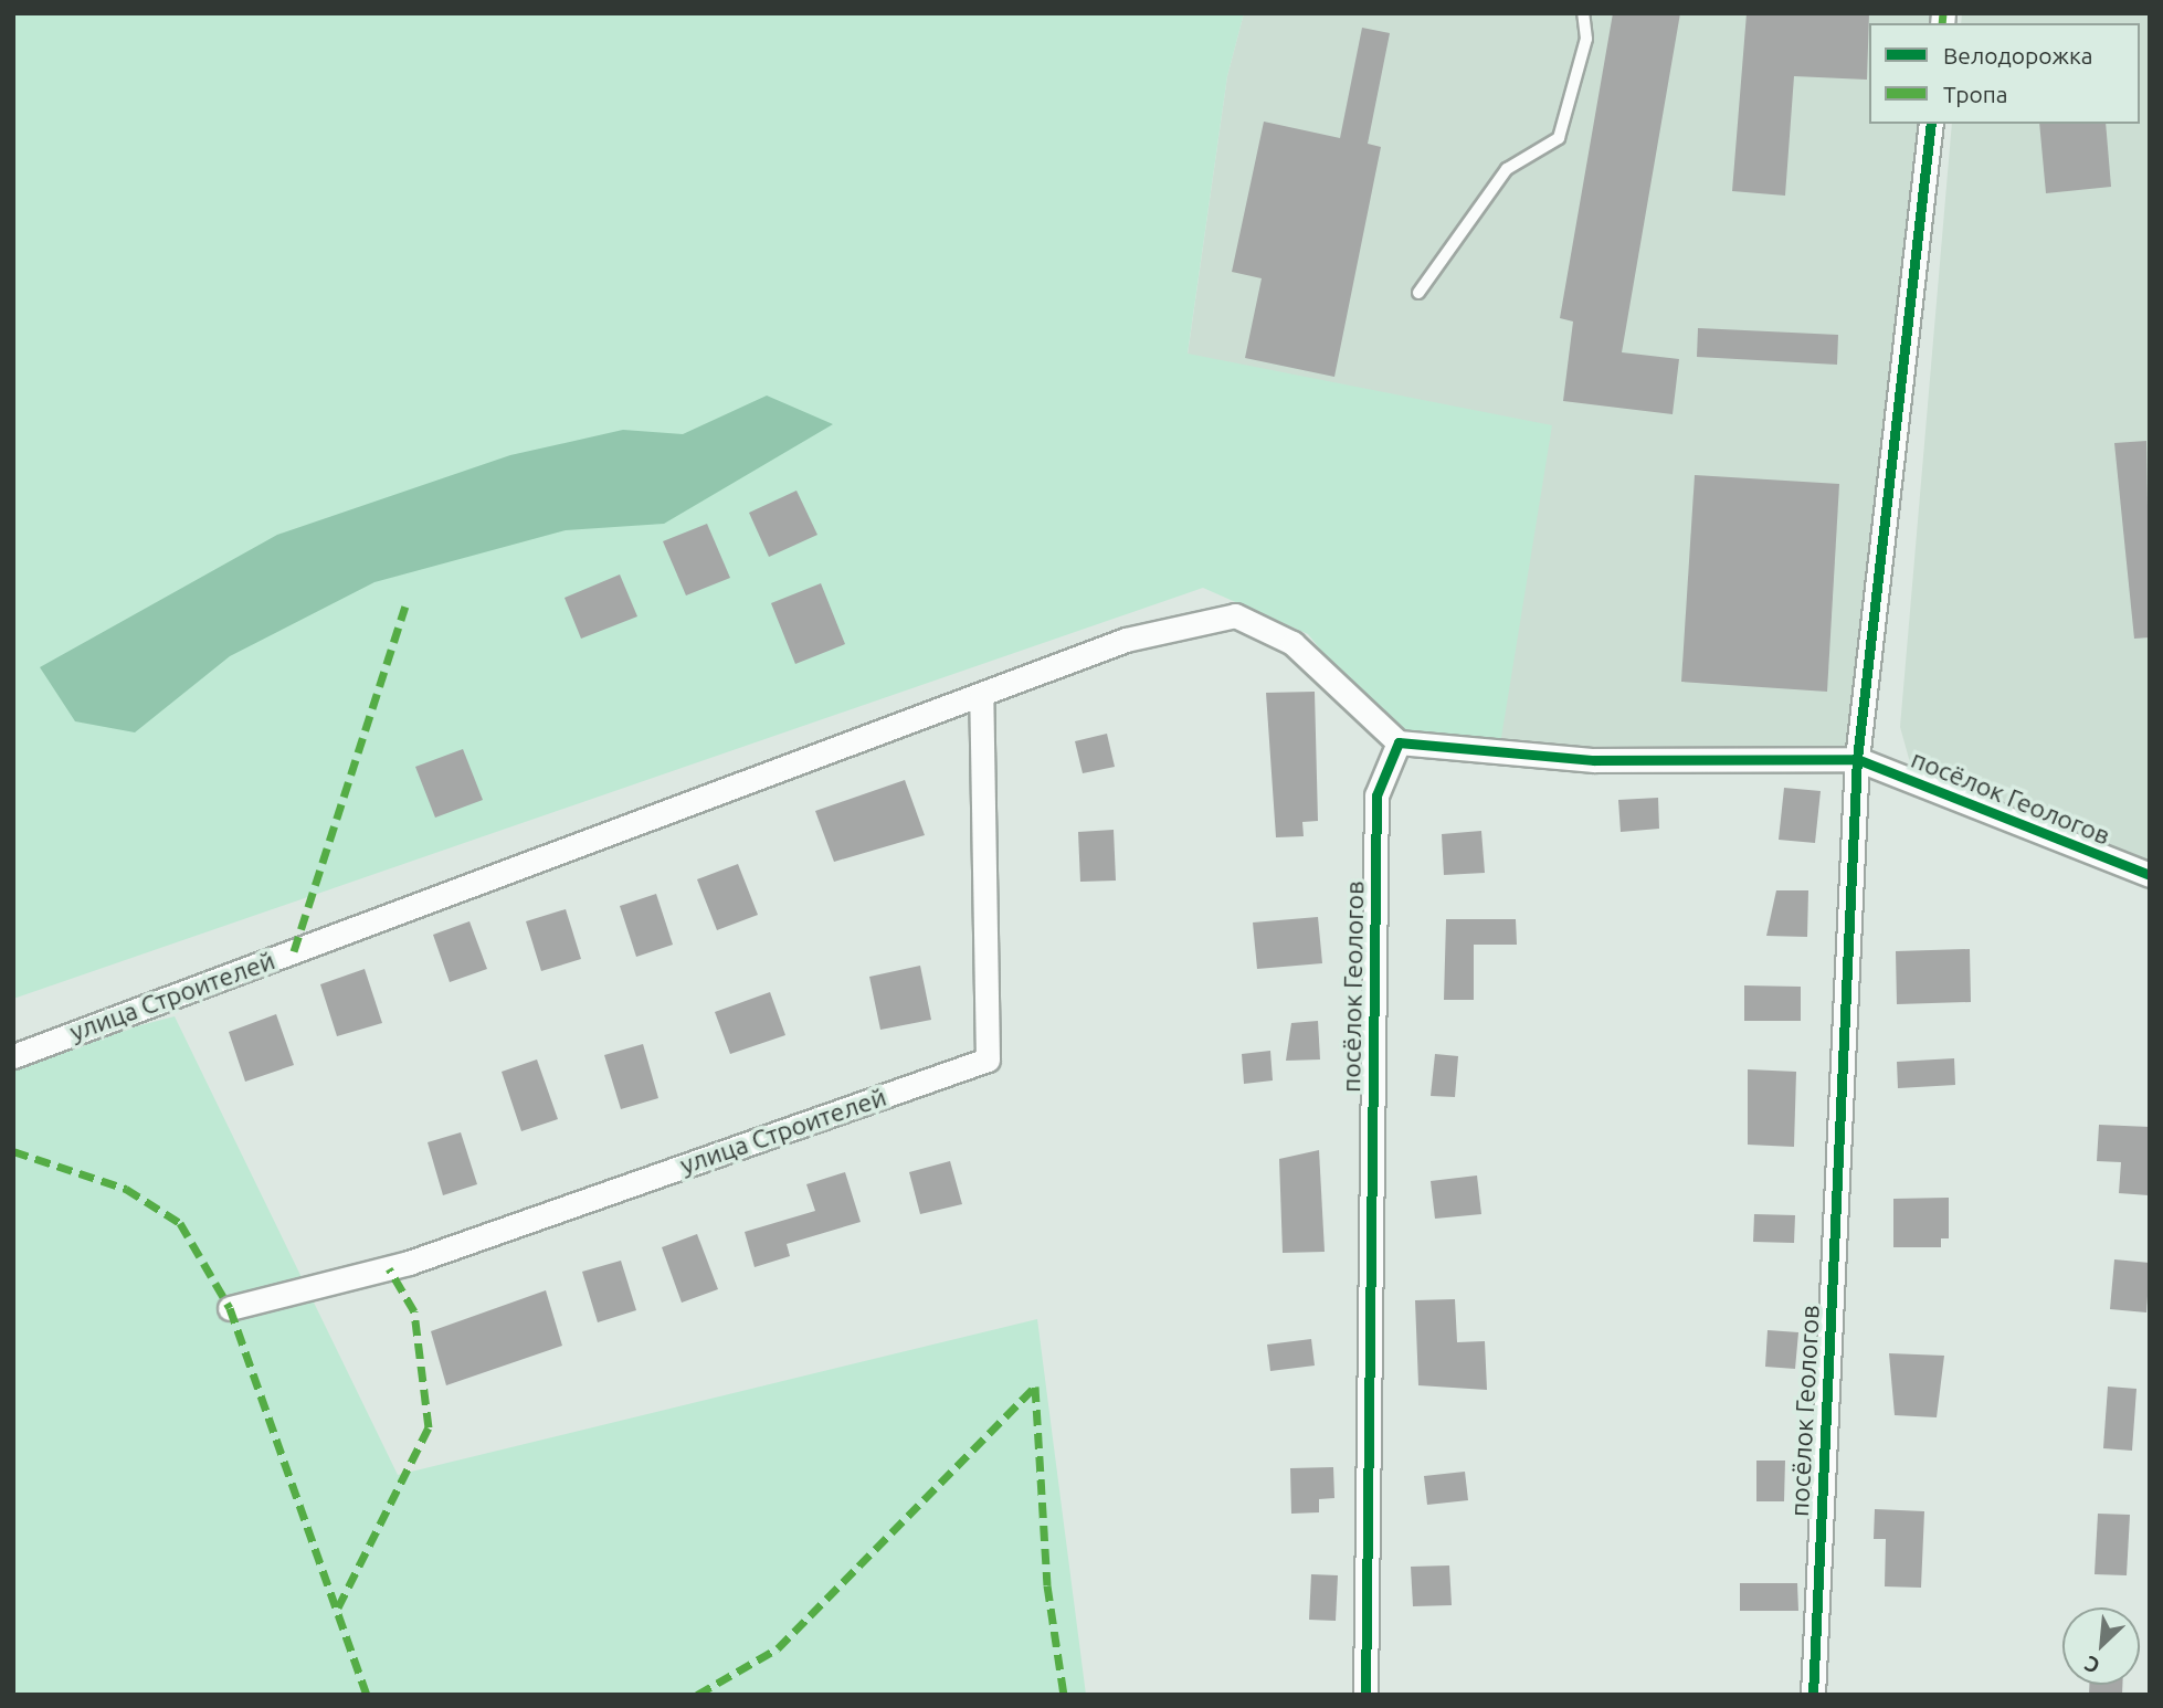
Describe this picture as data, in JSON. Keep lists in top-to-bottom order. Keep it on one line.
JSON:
{"streets":{"street":["посёлок Геологов","улица Строителей"]},"crossings":[["посёлок Геологов","улица Строителей"]],"legend":["Велодорожка","Тропа"],"north":"bottom left"}
